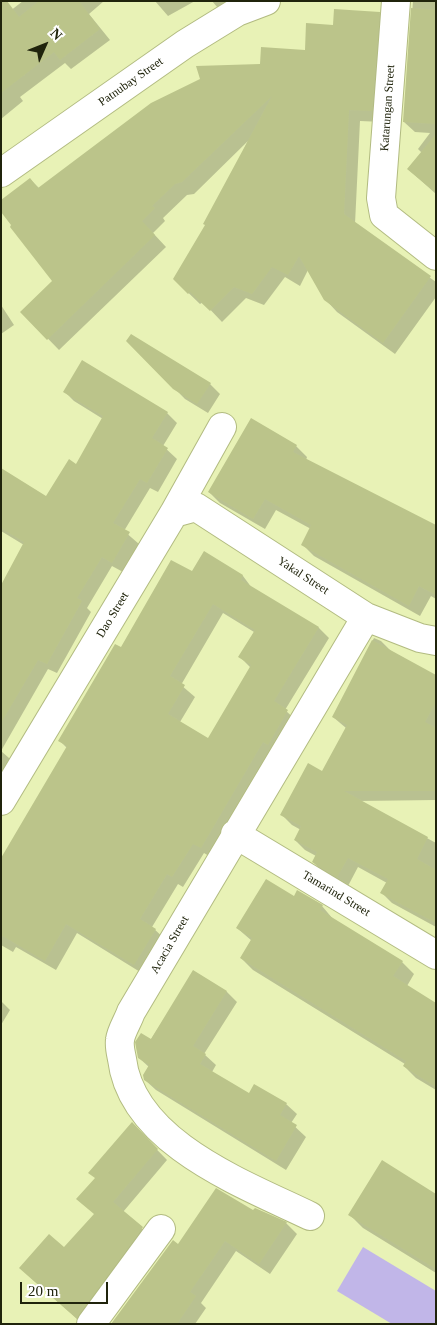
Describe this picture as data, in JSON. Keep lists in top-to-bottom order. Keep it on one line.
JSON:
{"streets":{"street":["Patnubay Street","Katarungan Street","Yakal Street","Dao Street","Tamarind Street","Acacia Street"]},"crossings":[["Yakal Street","Dao Street"],["Yakal Street","Acacia Street"],["Tamarind Street","Acacia Street"]],"scale_bar":"20 m","north":"top right"}
